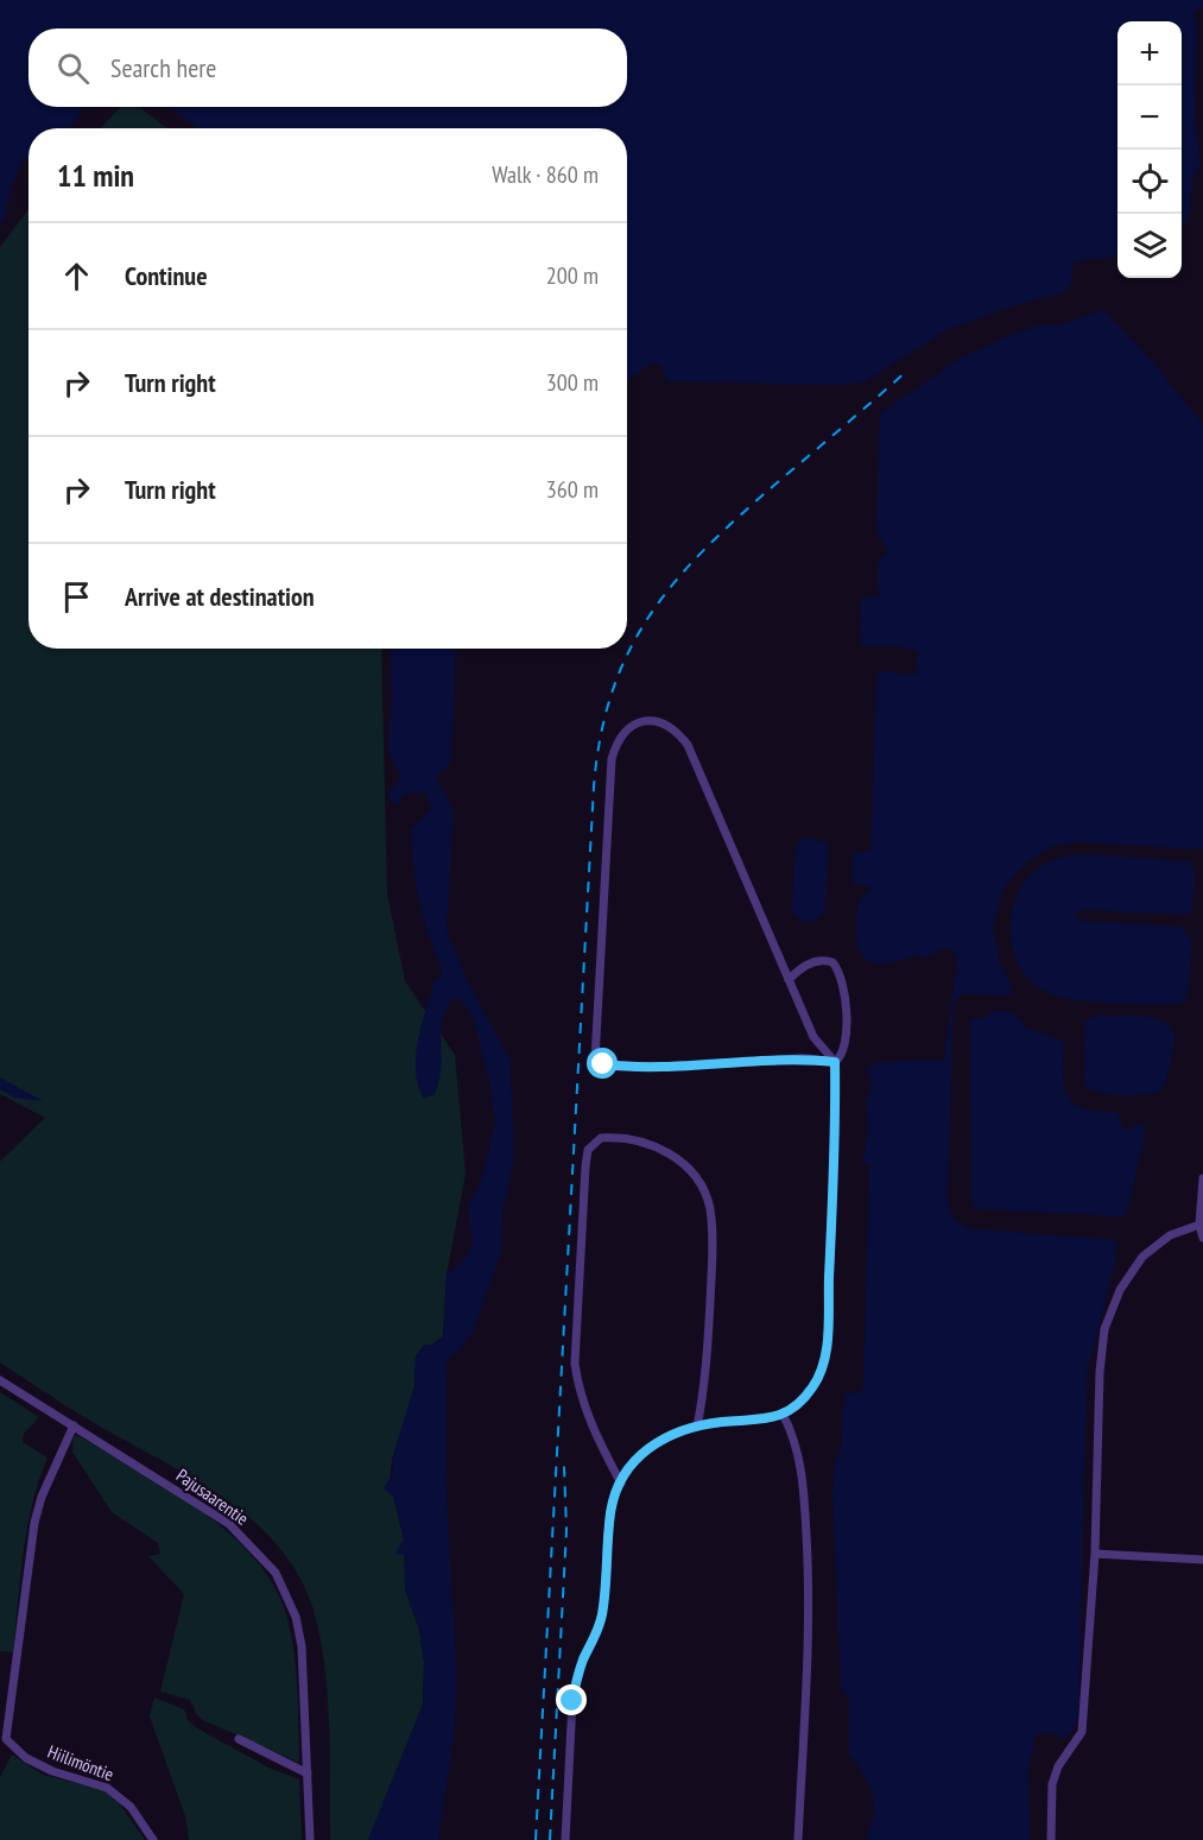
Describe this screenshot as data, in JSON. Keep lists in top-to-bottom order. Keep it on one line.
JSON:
{"streets":{"street":["Pajusaarentie","Hiilimöntie"]},"crossings":[["Pajusaarentie","Hiilimöntie"]],"page":{"map_buttons":["+","−"],"search":"Search here","heading":["11 min","Walk · 860 m"],"list":[["Continue","200 m"],["Turn right","300 m"],["Turn right","360 m"],"Arrive at destination"]}}
